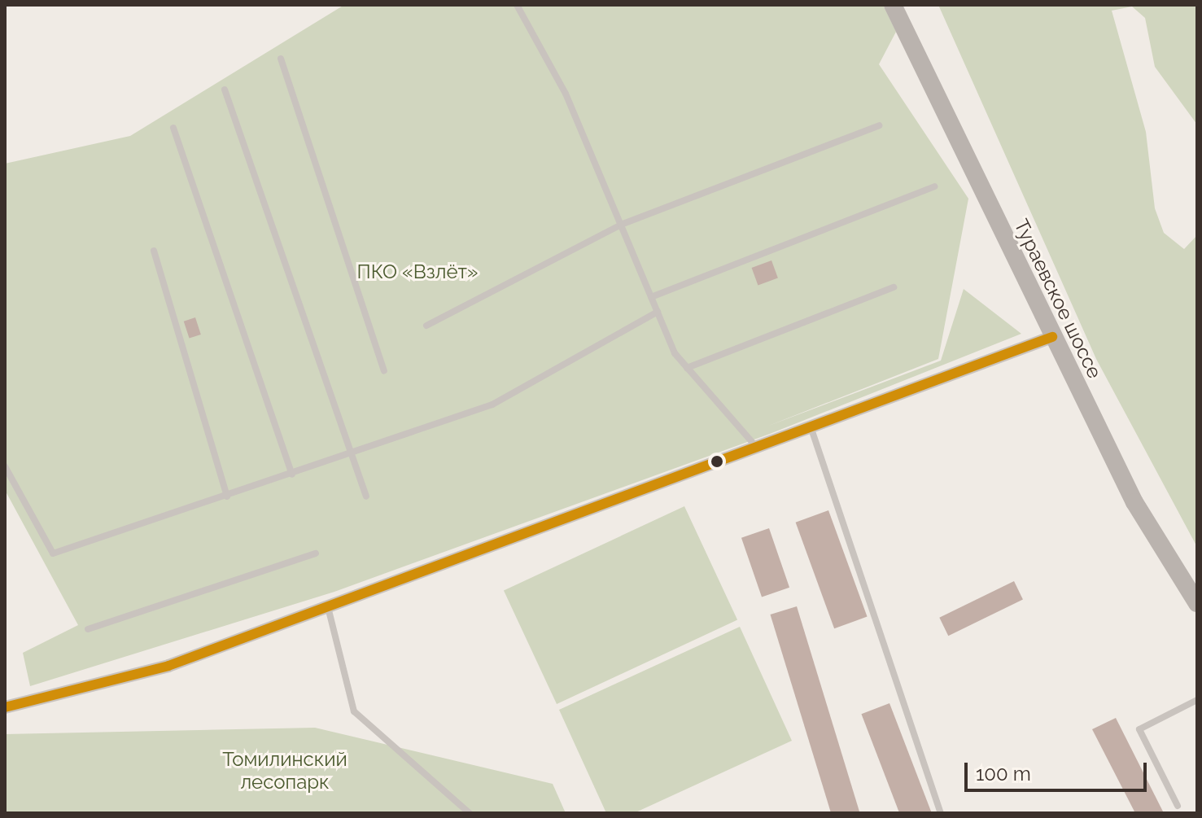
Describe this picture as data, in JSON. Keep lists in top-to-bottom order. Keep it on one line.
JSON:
{"streets":{"main road":["Тураевское шоссе"]},"parks":["ПКО «Взлёт»","Томилинский лесопарк"],"scale_bar":"100 m"}
